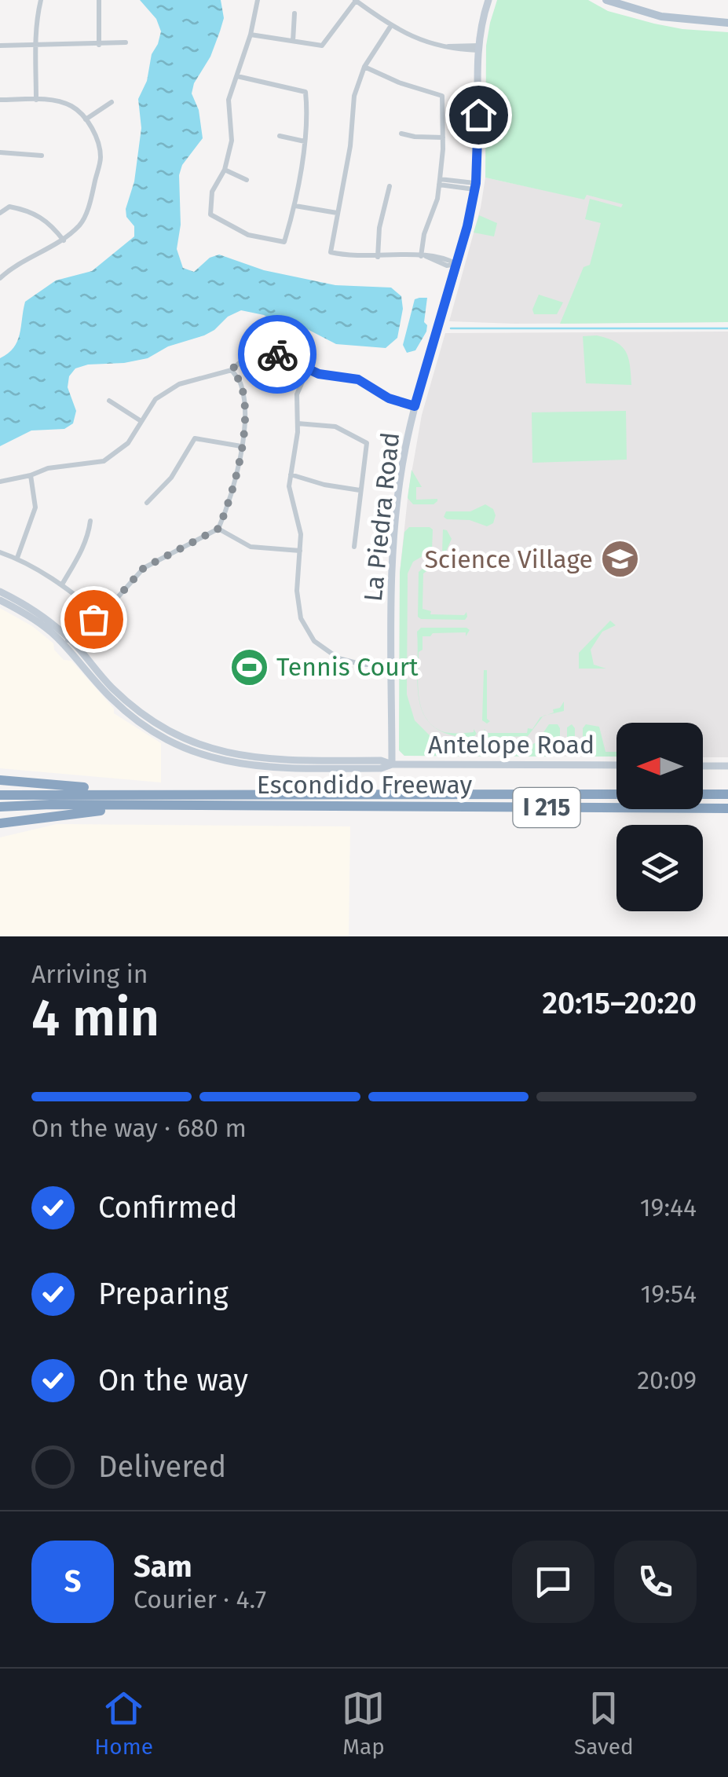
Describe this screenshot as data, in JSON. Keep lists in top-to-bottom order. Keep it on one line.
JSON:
{"streets":{"highway":["Escondido Freeway","I 215"],"main road":["La Piedra Road","Antelope Road"]},"crossings":[["La Piedra Road","Antelope Road"]],"places":{"school or university":["Science Village"],"sports":["Tennis Court"]},"north":"left","page":{"heading":["4 min","Arriving in","20:15–20:20"],"panel":["Sam","Courier · 4.7"],"bar":"On the way · 680 m","list":[["Confirmed","19:44"],["Preparing","19:54"],["On the way","20:09"],"Delivered"],"round":"S","tabs":["Home","Map","Saved"]}}
